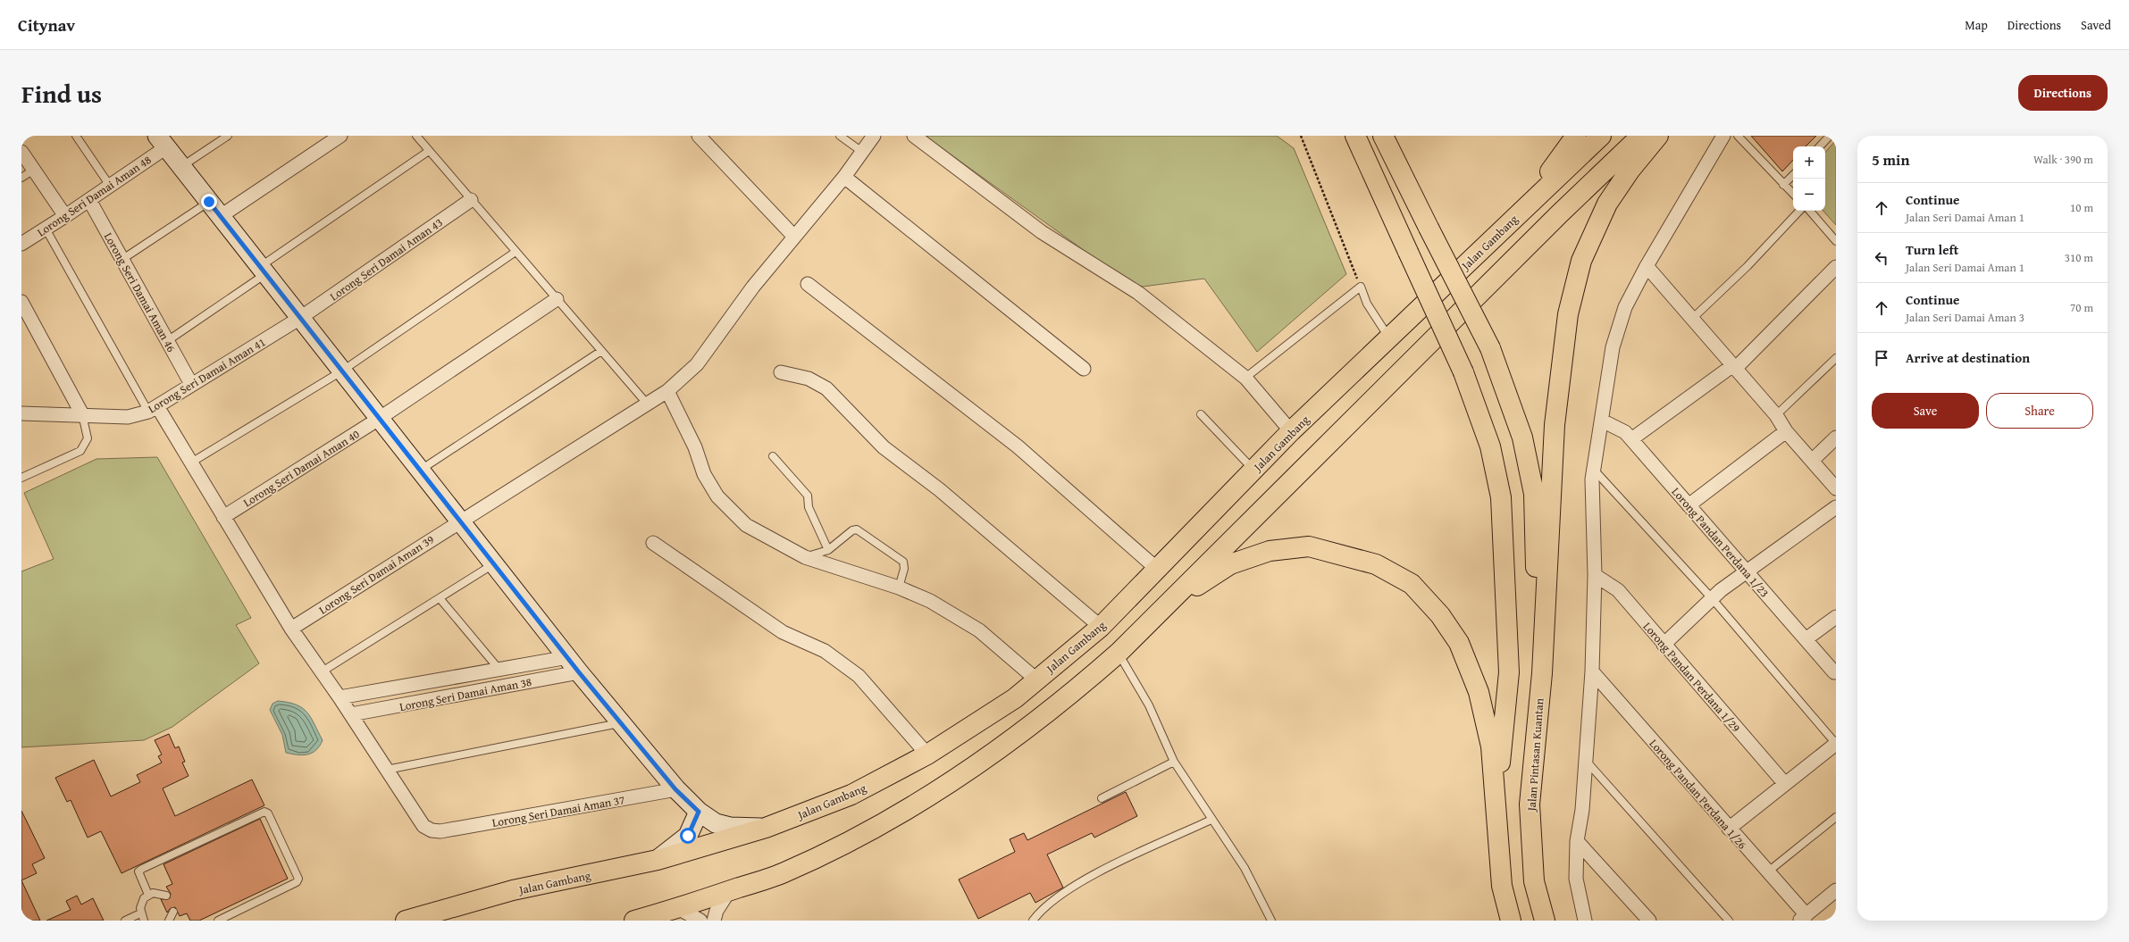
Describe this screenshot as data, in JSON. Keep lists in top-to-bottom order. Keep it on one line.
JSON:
{"streets":{"highway":["Jalan Gambang","Jalan Pintasan Kuantan"],"street":["Lorong Seri Damai Aman 48","Lorong Seri Damai Aman 43","Lorong Seri Damai Aman 46","Lorong Seri Damai Aman 41","Lorong Seri Damai Aman 40","Lorong Pandan Perdana 1/23","Lorong Seri Damai Aman 39","Lorong Pandan Perdana 1/29","Lorong Seri Damai Aman 38","Lorong Pandan Perdana 1/26","Lorong Seri Damai Aman 37"]},"crossings":[["Lorong Seri Damai Aman 48","Lorong Seri Damai Aman 46"],["Lorong Seri Damai Aman 43","Lorong Seri Damai Aman 41"],["Lorong Seri Damai Aman 46","Lorong Seri Damai Aman 41"]],"page":{"header":"Citynav","nav":["Map","Directions","Saved"],"title":"Find us","buttons":["Directions",["Save","Share"]],"heading":["5 min","Walk · 390 m"],"map_buttons":["+","−"],"list":[["Continue","Jalan Seri Damai Aman 1","10 m"],["Turn left","Jalan Seri Damai Aman 1","310 m"],["Continue","Jalan Seri Damai Aman 3","70 m"],"Arrive at destination"]}}
